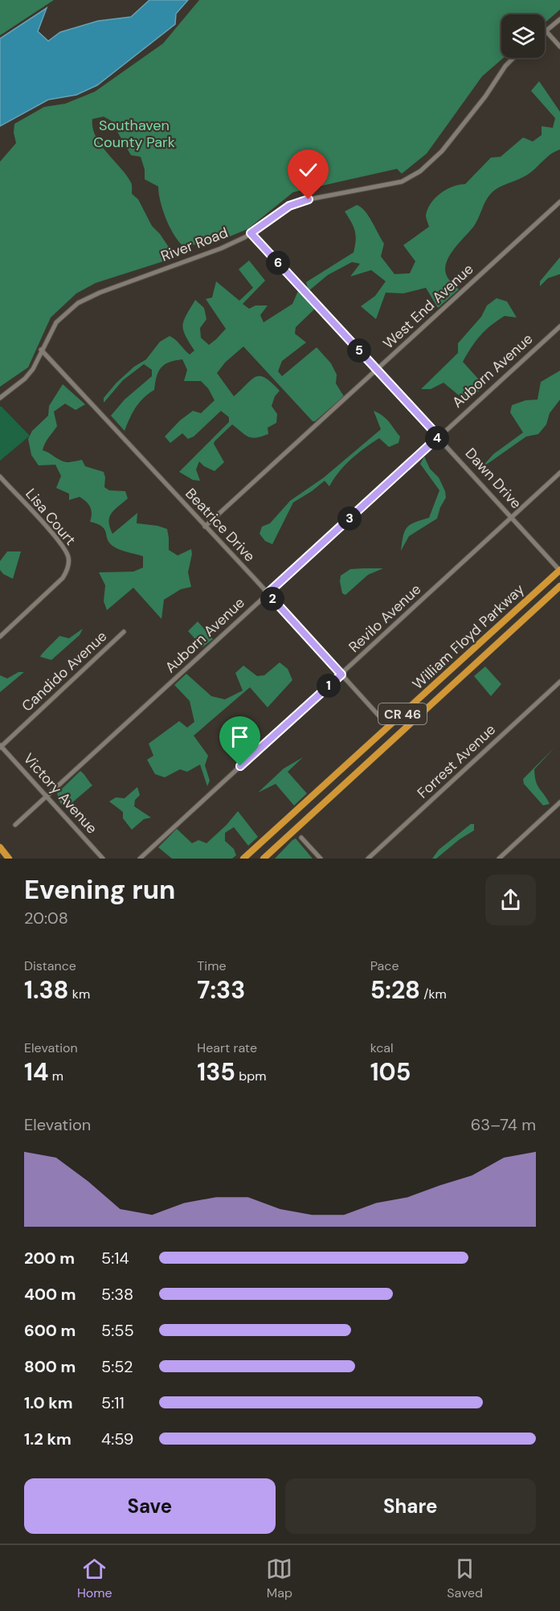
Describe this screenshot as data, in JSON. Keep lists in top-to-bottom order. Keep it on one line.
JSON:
{"streets":{"highway":["William Floyd Parkway","CR 46"],"street":["River Road","West End Avenue","Auborn Avenue","Dawn Drive","Lisa Court","Beatrice Drive","Revilo Avenue","Candido Avenue","Forrest Avenue","Victory Avenue"]},"crossings":[["River Road","Dawn Drive"],["River Road","Beatrice Drive"],["West End Avenue","Dawn Drive"],["West End Avenue","Beatrice Drive"],["Auborn Avenue","Dawn Drive"],["Auborn Avenue","Beatrice Drive"],["Auborn Avenue","Victory Avenue"],["Dawn Drive","Revilo Avenue"],["Dawn Drive","William Floyd Parkway"],["Beatrice Drive","Revilo Avenue"],["Candido Avenue","Victory Avenue"]],"parks":["Southaven County Park"],"page":{"pins":["6","5","4","3","2","1"],"heading":["Evening run","20:08"],"stats":[["Distance","1.38 km"],["Time","7:33"],["Pace","5:28 /km"],["Elevation","14 m"],["Heart rate","135 bpm"],["kcal","105"]],"chart":["Elevation","63–74 m"],"list":[{"name":"200 m","note":"5:14"},{"name":"400 m","note":"5:38"},{"name":"600 m","note":"5:55"},{"name":"800 m","note":"5:52"},{"name":"1.0 km","note":"5:11"},{"name":"1.2 km","note":"4:59"}],"buttons":["Save","Share"],"tabs":["Home","Map","Saved"]}}
